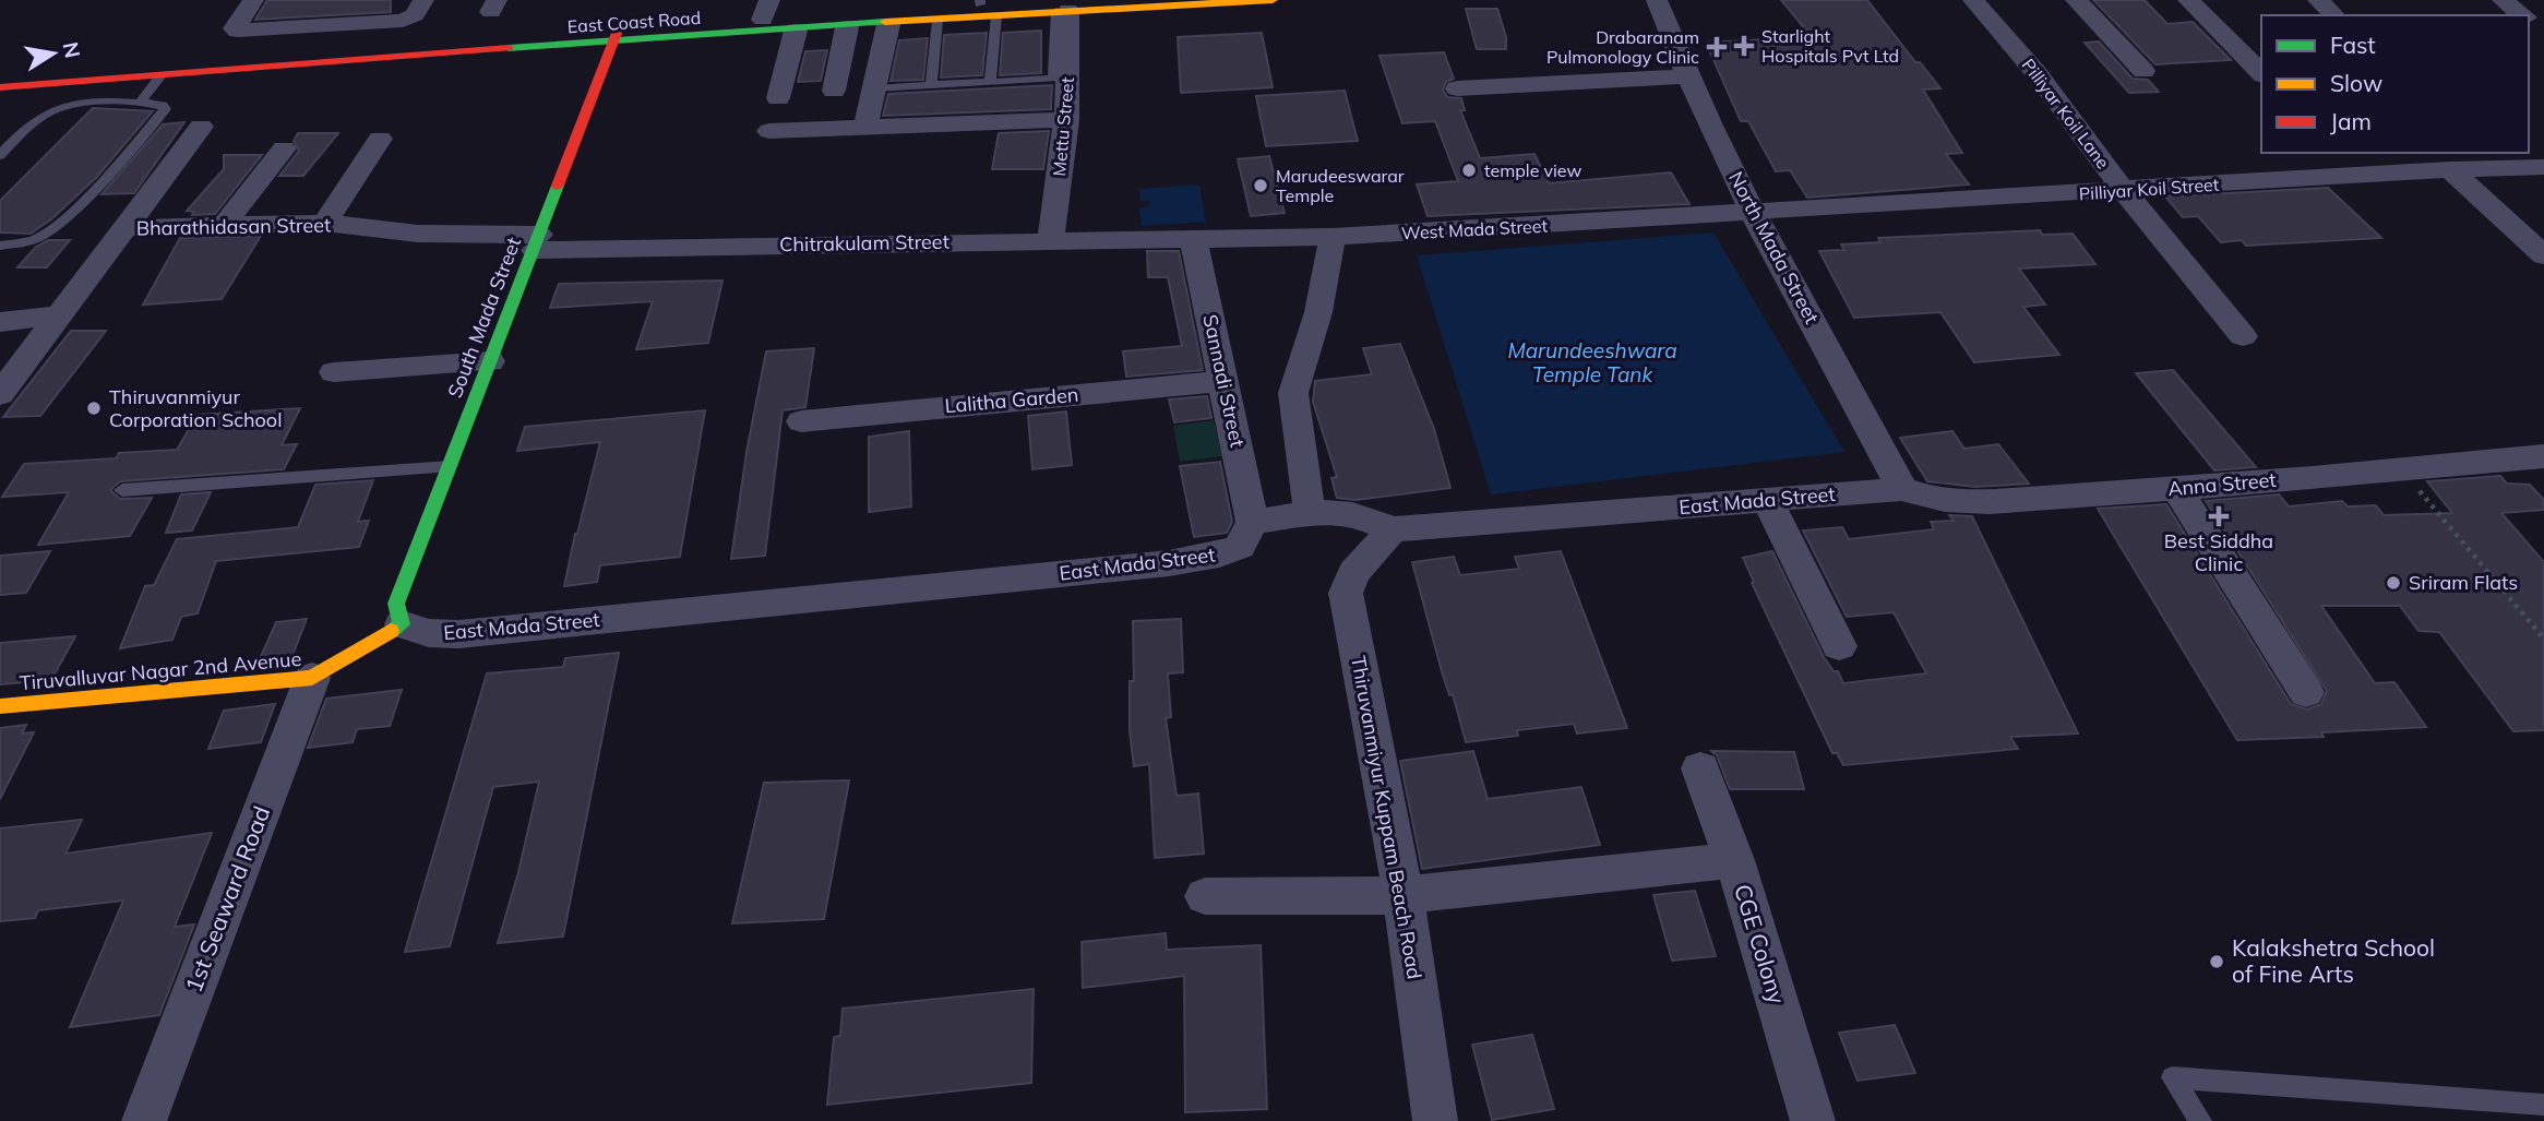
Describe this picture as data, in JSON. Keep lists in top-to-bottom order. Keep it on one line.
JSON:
{"streets":{"main road":["East Coast Road","South Mada Street","Tiruvalluvar Nagar 2nd Avenue"],"street":["Pilliyar Koil Lane","Mettu Street","Pilliyar Koil Street","Bharathidasan Street","West Mada Street","Chitrakulam Street","North Mada Street","Sannadi Street","Lalitha Garden","Anna Street","East Mada Street","Thiruvanmiyur Kuppam Beach Road","1st Seaward Road","CGE Colony"]},"crossings":[["East Coast Road","Mettu Street"],["East Coast Road","South Mada Street"],["Pilliyar Koil Lane","Pilliyar Koil Street"],["Mettu Street","Chitrakulam Street"],["Pilliyar Koil Street","West Mada Street"],["Pilliyar Koil Street","North Mada Street"],["Bharathidasan Street","Chitrakulam Street"],["Bharathidasan Street","South Mada Street"],["West Mada Street","Chitrakulam Street"],["West Mada Street","North Mada Street"],["West Mada Street","Sannadi Street"],["Chitrakulam Street","South Mada Street"],["Chitrakulam Street","Sannadi Street"],["North Mada Street","Anna Street"],["North Mada Street","East Mada Street"],["South Mada Street","East Mada Street"],["South Mada Street","Tiruvalluvar Nagar 2nd Avenue"],["Sannadi Street","Lalitha Garden"],["Sannadi Street","East Mada Street"],["Anna Street","East Mada Street"],["East Mada Street","Tiruvalluvar Nagar 2nd Avenue"],["East Mada Street","Thiruvanmiyur Kuppam Beach Road"],["Tiruvalluvar Nagar 2nd Avenue","1st Seaward Road"]],"water":["Marundeeshwara Temple Tank"],"places":{"health":["Starlight Hospitals Pvt Ltd","Drabaranam Pulmonology Clinic","Best Siddha Clinic"],"other":["temple view","Marudeeswarar Temple","Thiruvanmiyur Corporation School","Sriram Flats","Kalakshetra School of Fine Arts"]},"legend":["Fast","Slow","Jam"],"north":"right"}
